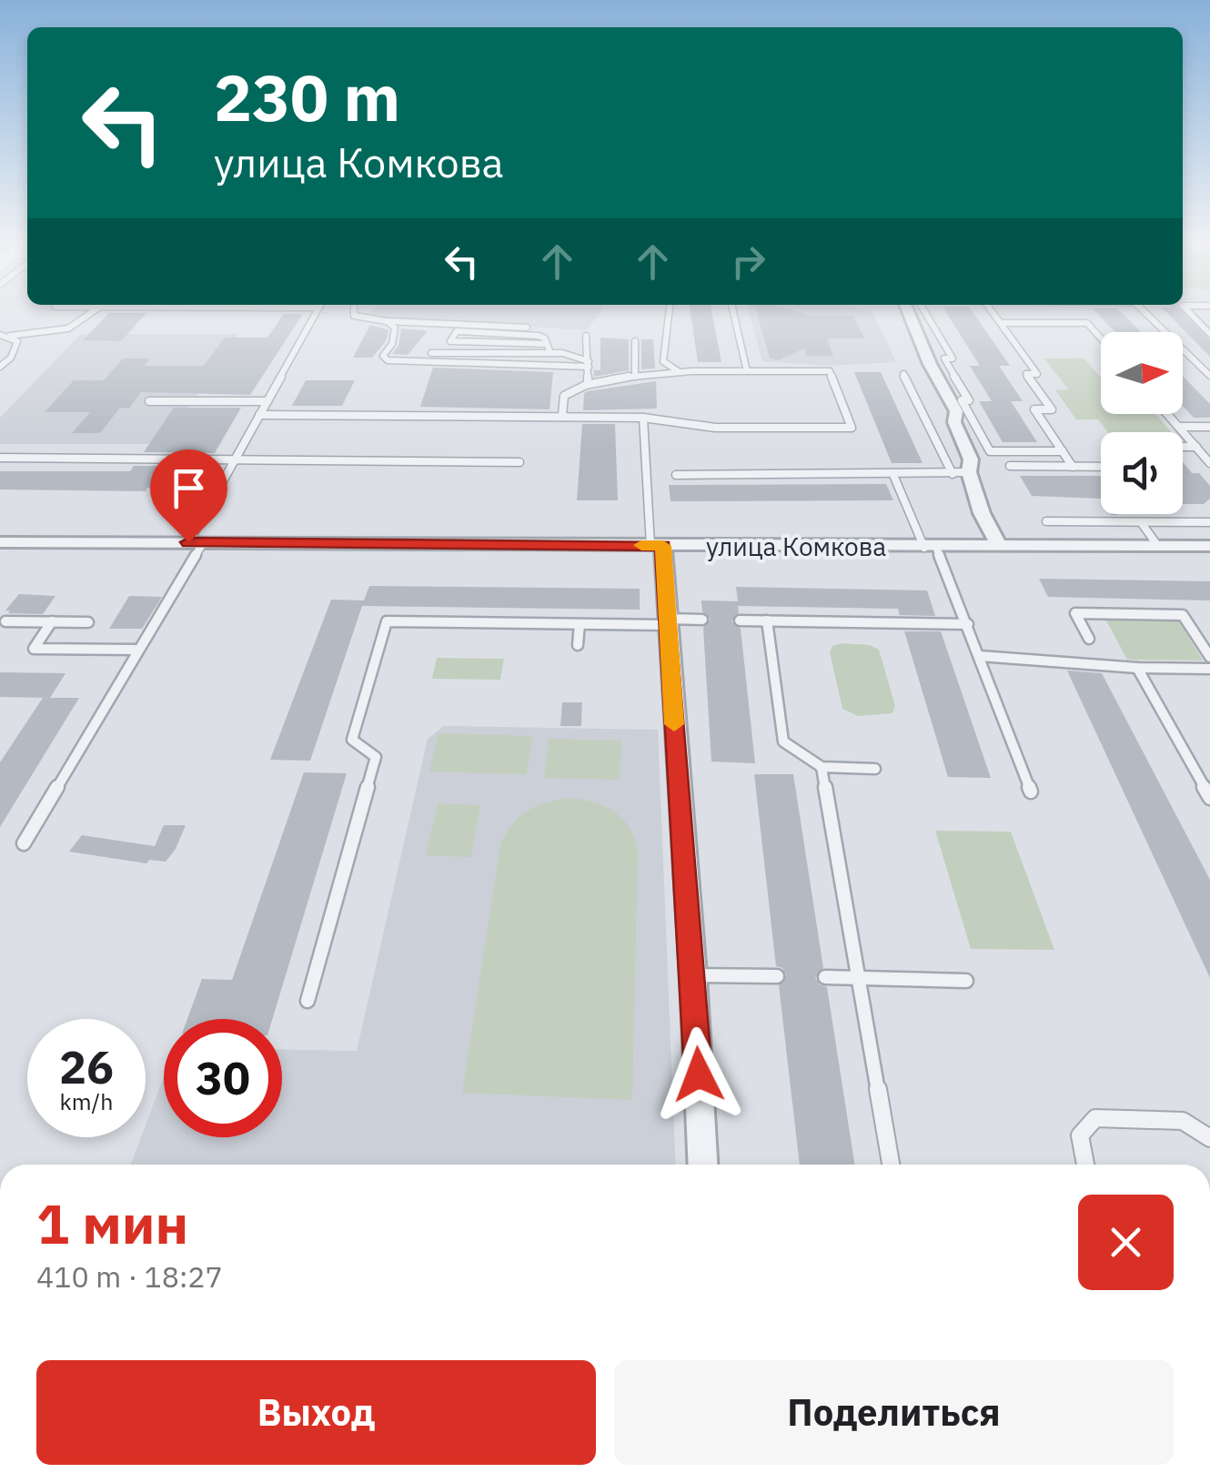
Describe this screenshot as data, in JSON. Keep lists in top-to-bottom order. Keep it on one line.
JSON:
{"streets":{"street":["улица Комкова"]},"north":"right","page":{"turn":["230 m","улица Комкова"],"speed":"26 km/h","limit":"30","heading":["1 мин","410 m · 18:27"],"buttons":["Выход","Поделиться"]}}
